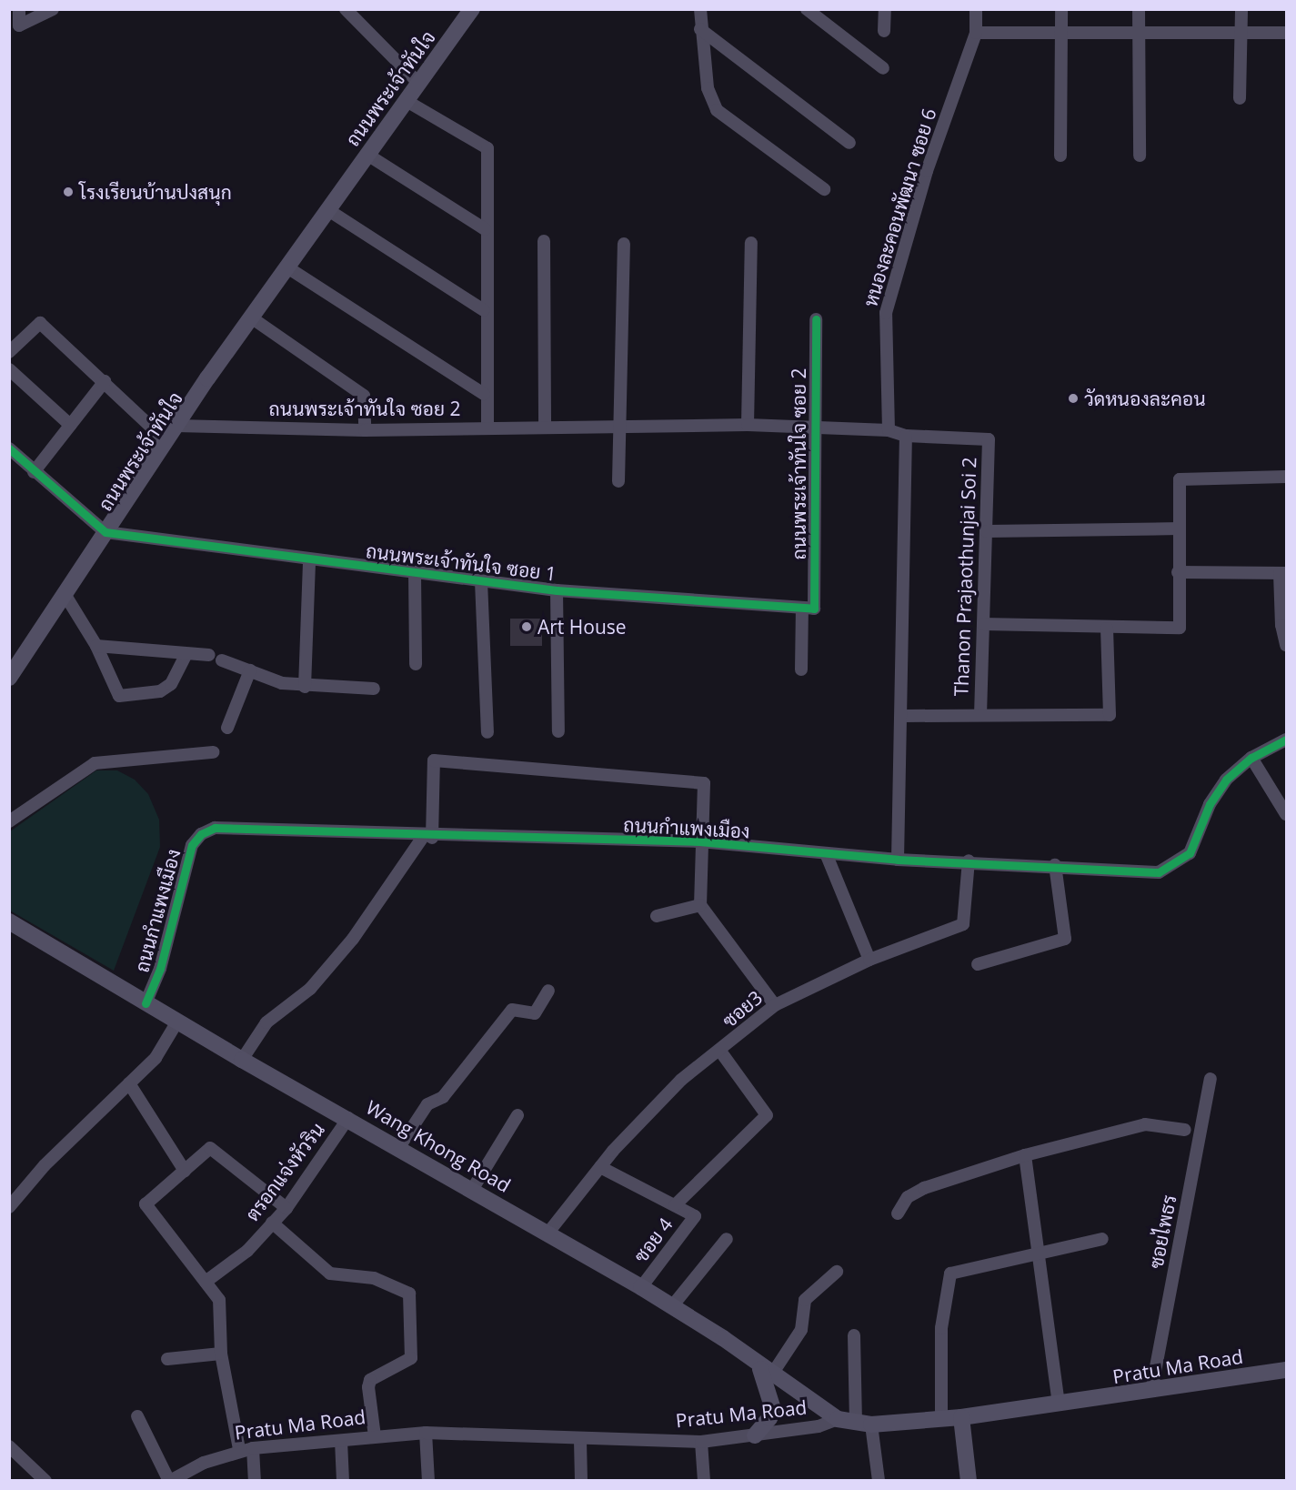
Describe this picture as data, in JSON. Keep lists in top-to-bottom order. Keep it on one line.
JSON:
{"streets":{"main road":["ถนนพระเจ้าทันใจ","Wang Khong Road","Pratu Ma Road"],"street":["หนองละคอนพัฒนา ซอย 6","ถนนพระเจ้าทันใจ ซอย 2","ถนนพระเจ้าทันใจ ซอย 1","Thanon Prajaothunjai Soi 2","ถนนกำแพงเมือง","ซอย3","ตรอกแจ่งหัวริน","ซอยไพธร","ซอย 4"]},"crossings":[["ถนนพระเจ้าทันใจ","ถนนพระเจ้าทันใจ ซอย 2"],["ถนนพระเจ้าทันใจ","ถนนพระเจ้าทันใจ ซอย 1"],["หนองละคอนพัฒนา ซอย 6","ถนนพระเจ้าทันใจ ซอย 2"],["ถนนพระเจ้าทันใจ ซอย 2","ถนนพระเจ้าทันใจ ซอย 1"],["ถนนพระเจ้าทันใจ ซอย 2","Thanon Prajaothunjai Soi 2"],["ถนนกำแพงเมือง","ซอย3"],["ถนนกำแพงเมือง","Wang Khong Road"],["ซอย3","Wang Khong Road"],["Wang Khong Road","ตรอกแจ่งหัวริน"],["Wang Khong Road","ซอย 4"],["Wang Khong Road","Pratu Ma Road"],["ซอยไพธร","Pratu Ma Road"]],"places":["โรงเรียนบ้านปงสนุก","วัดหนองละคอน","Art House"]}
